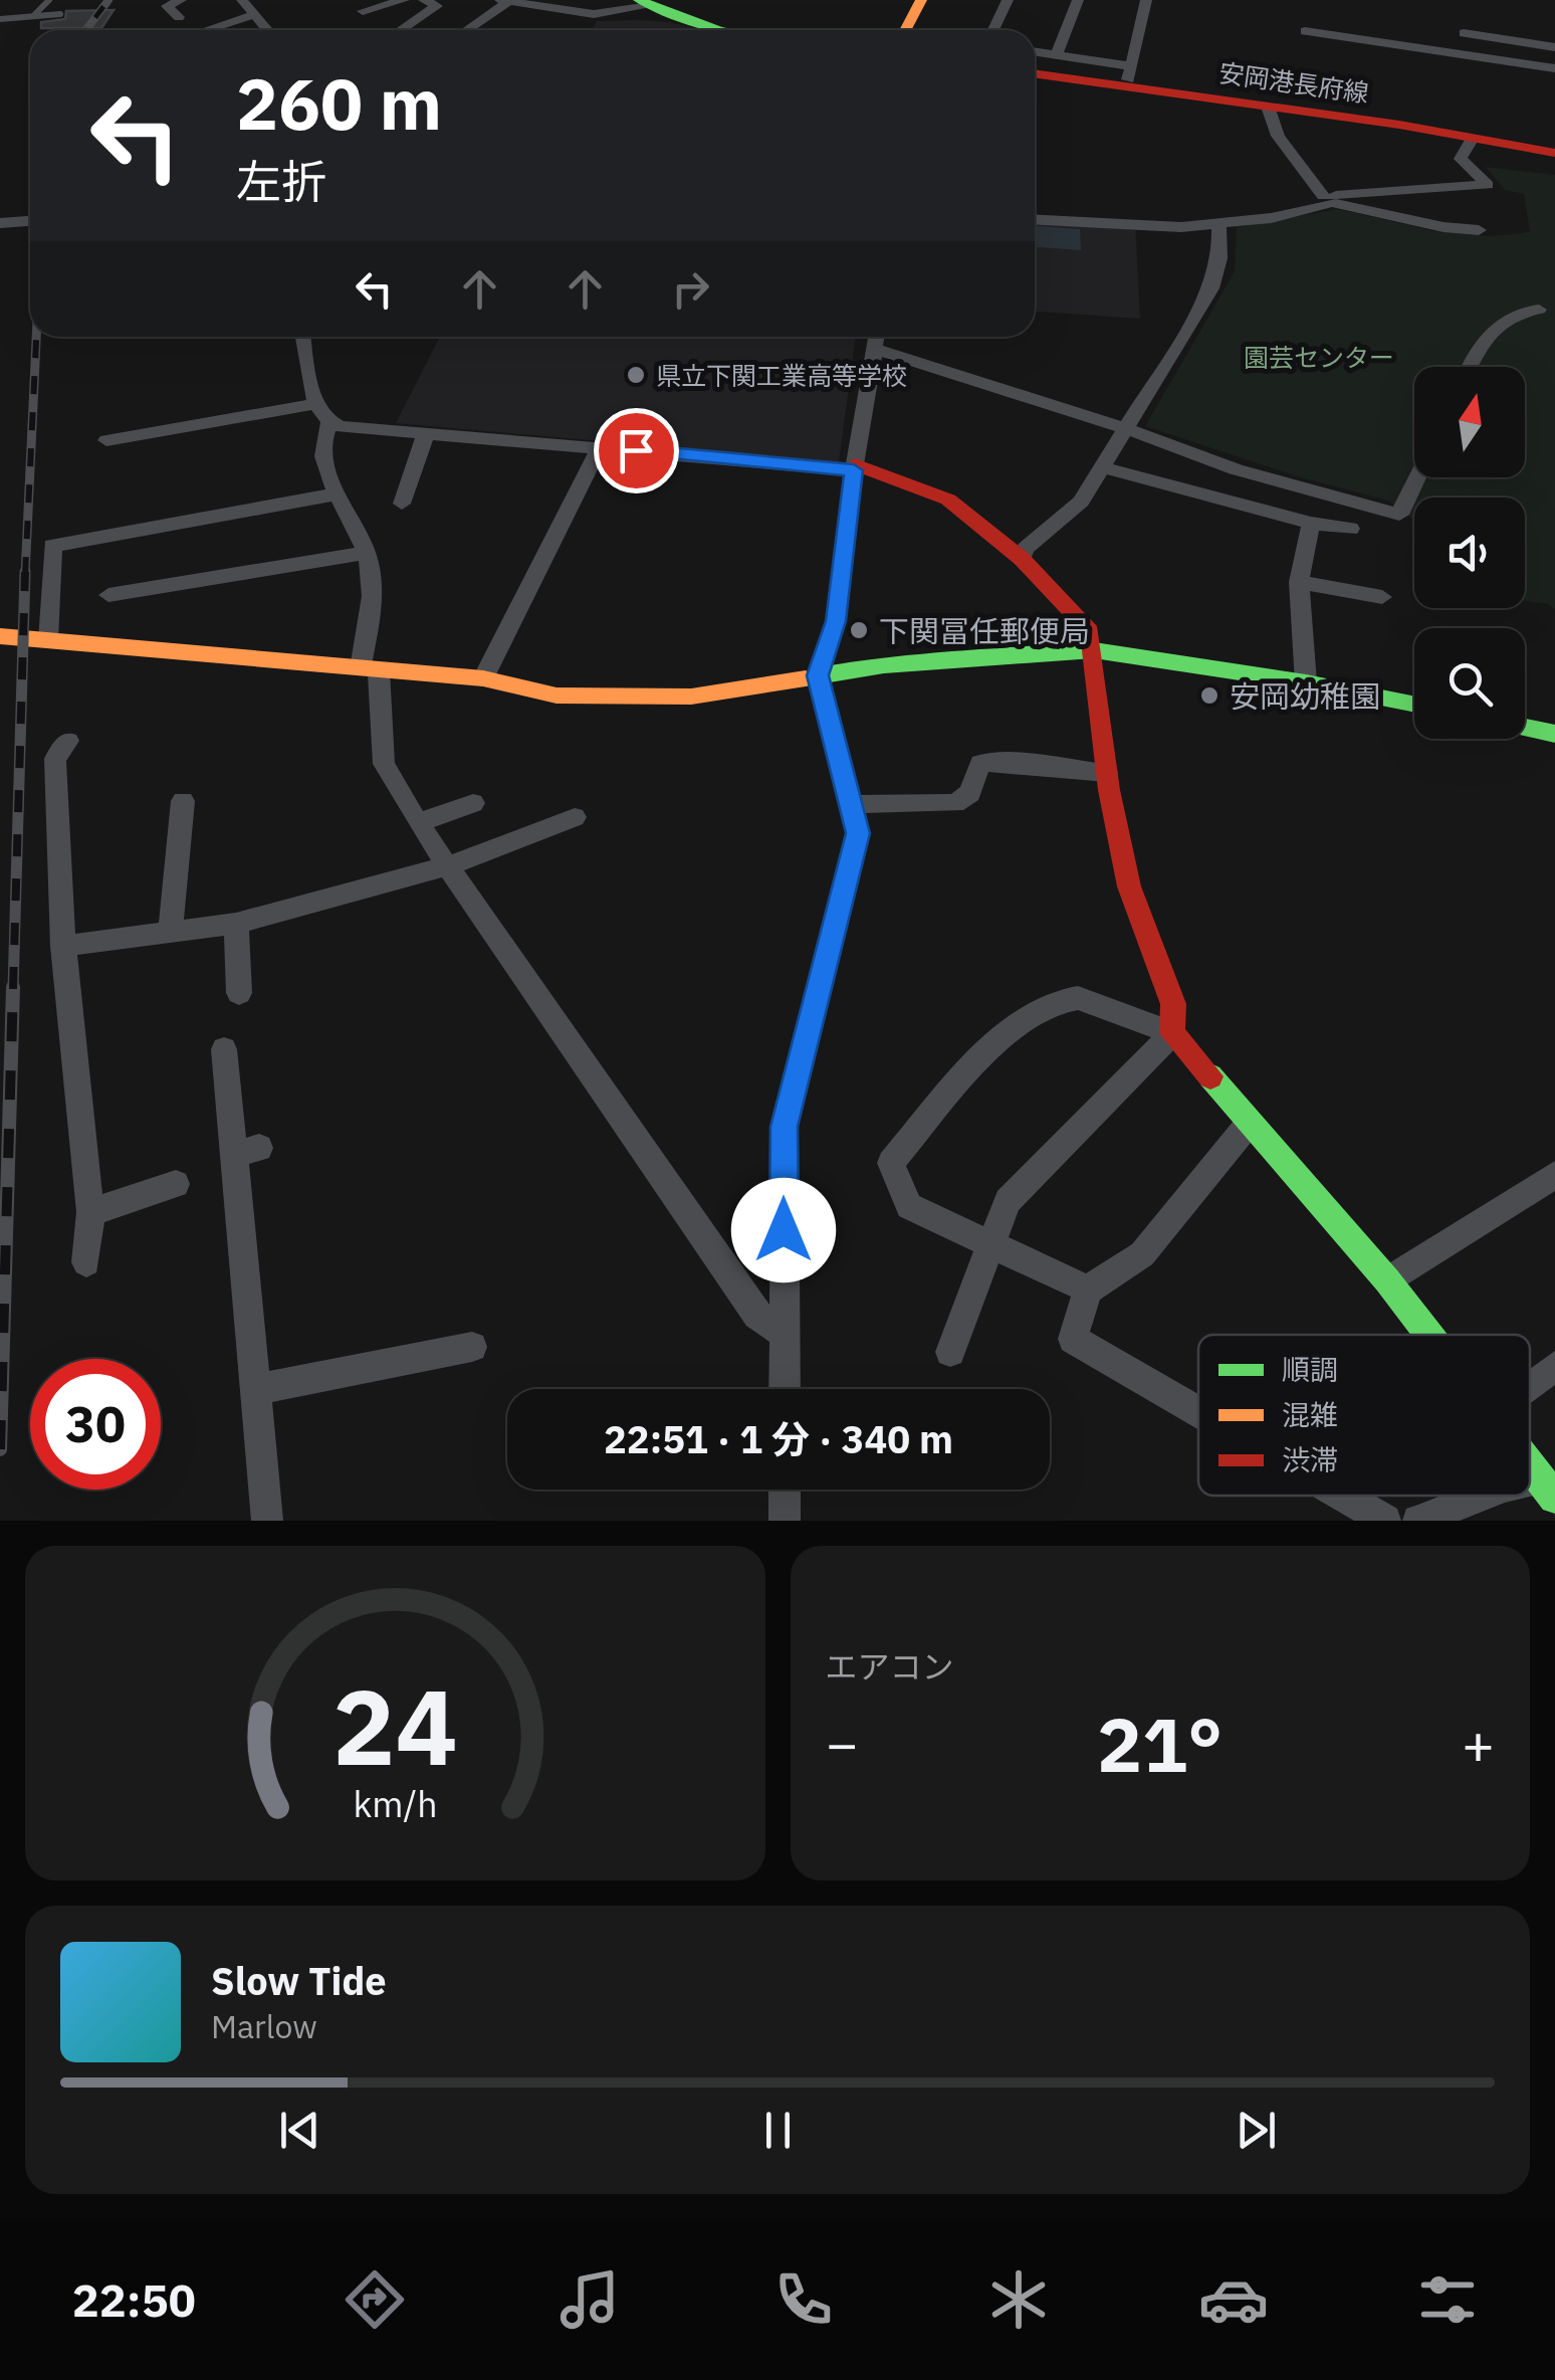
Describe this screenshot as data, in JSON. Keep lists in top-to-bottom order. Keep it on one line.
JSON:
{"streets":{"street":["安岡港長府線"]},"parks":["園芸センター"],"places":["県立下関工業高等学校","下関冨任郵便局","安岡幼稚園"],"legend":["順調","混雑","渋滞"],"north":"top","page":{"turn":["260 m","左折"],"limit":"30","trip":"22:51 · 1 分 · 340 m","tile":"エアコン","heat":["−","21°","+"],"song":["Slow Tide","Marlow"],"tabs":"22:50","gauge":["24","km/h"]}}
